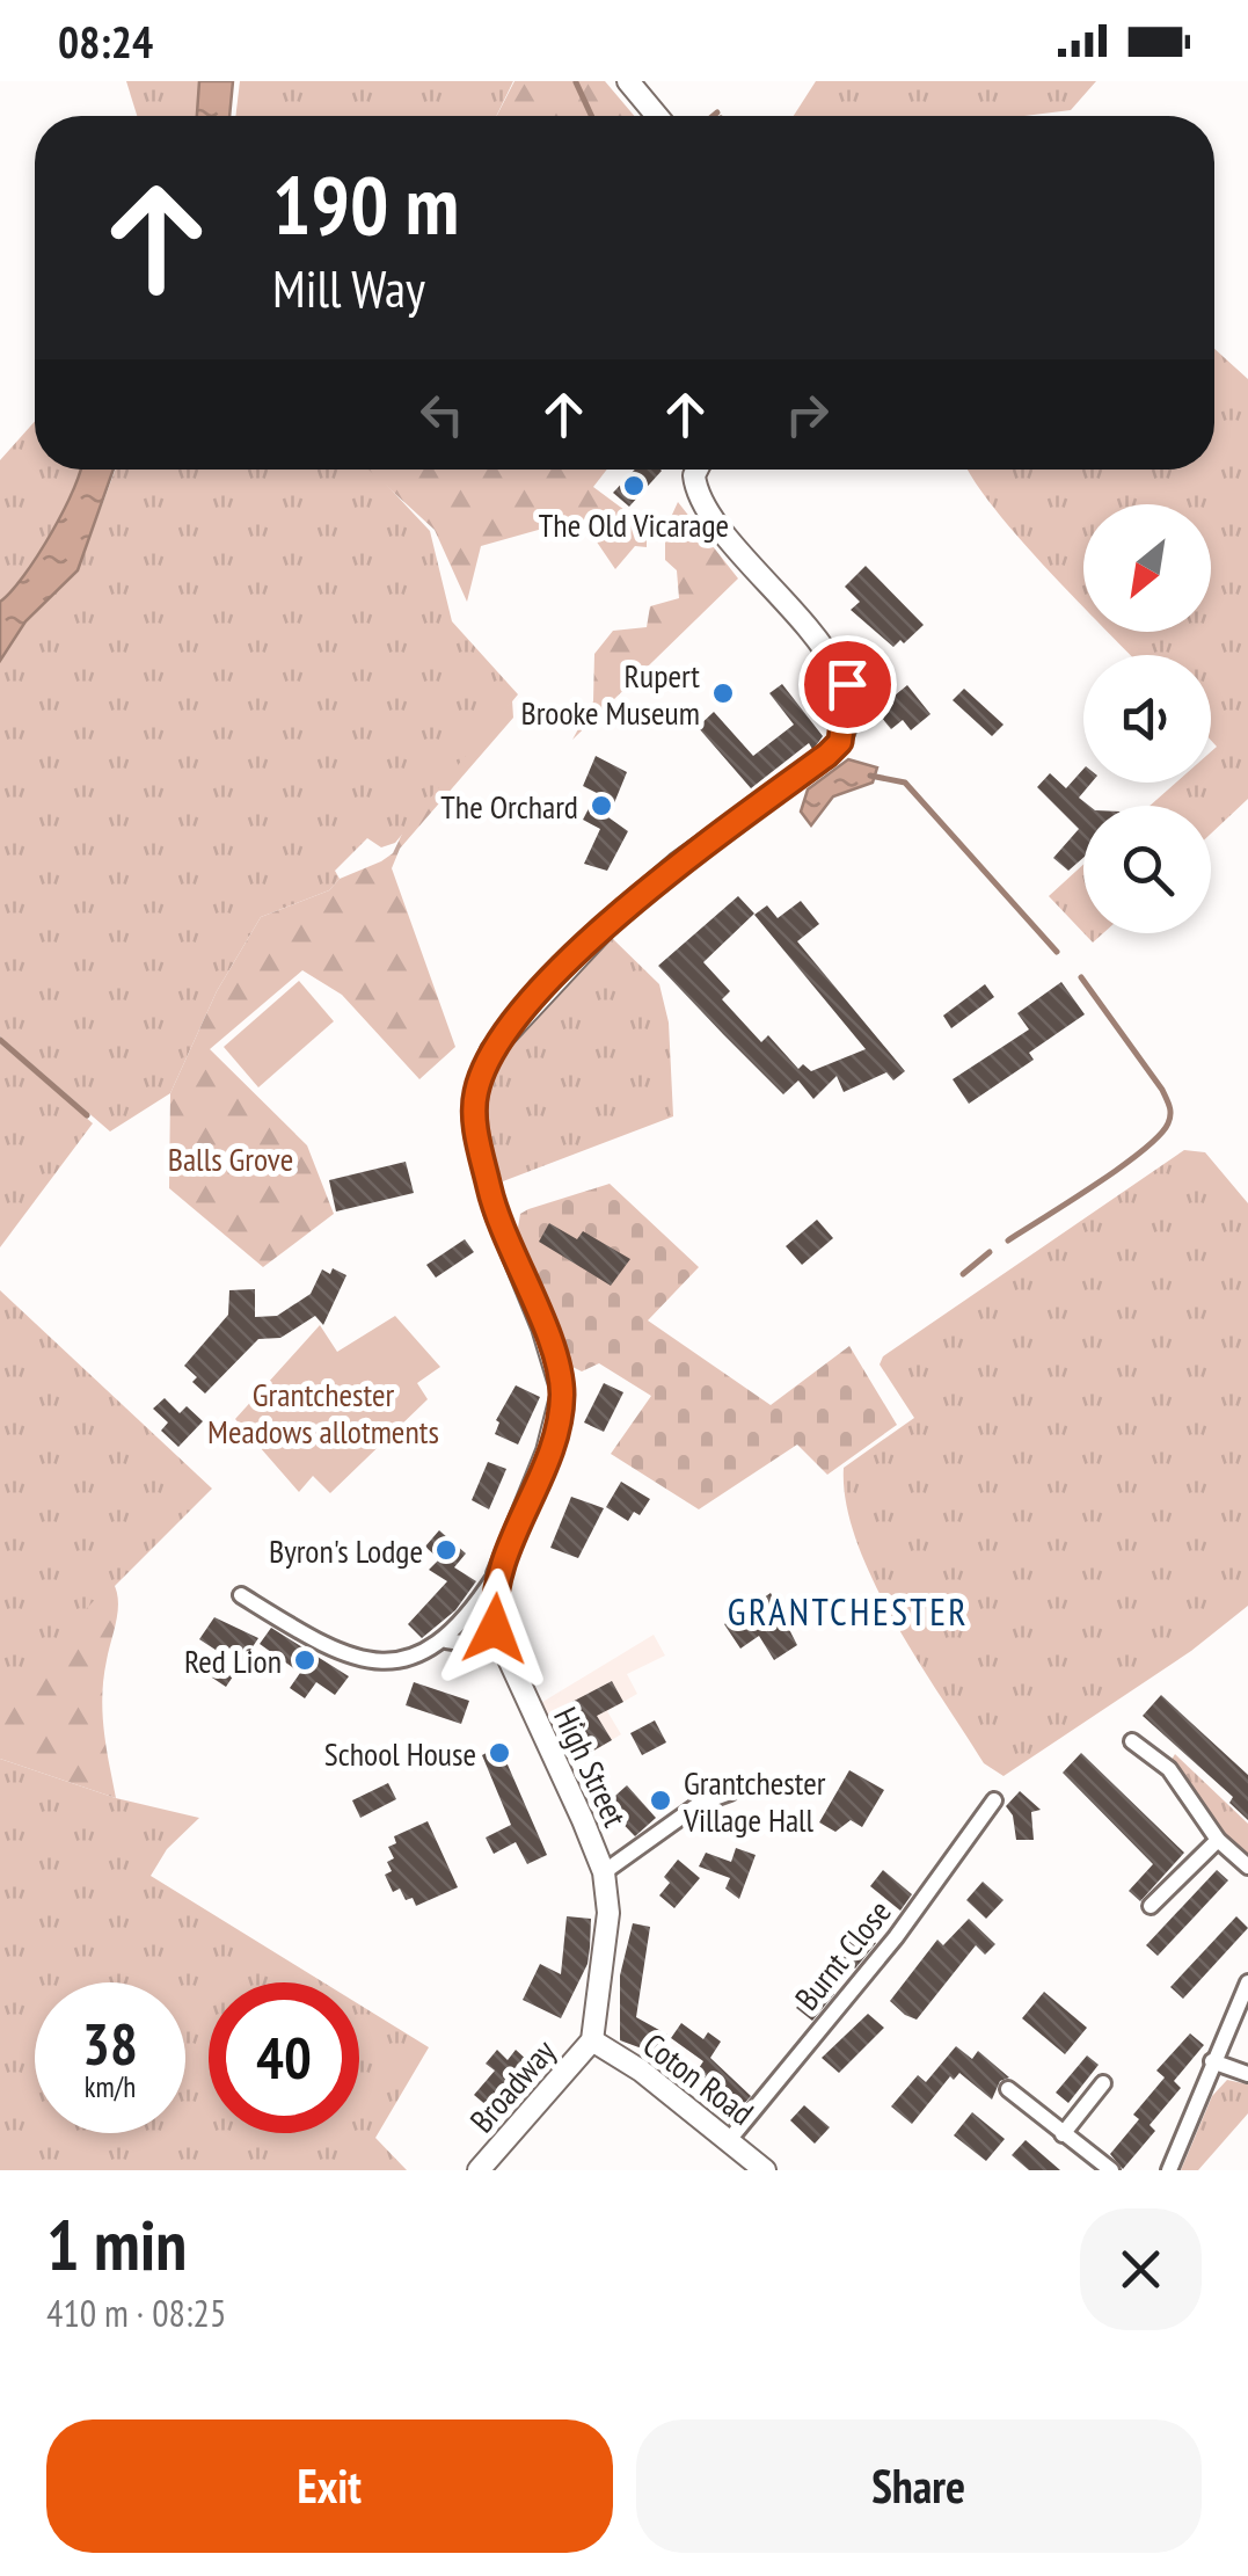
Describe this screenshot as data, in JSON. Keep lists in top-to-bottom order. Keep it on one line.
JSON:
{"streets":{"street":["High Street","Burnt Close","Coton Road","Broadway"]},"crossings":[["High Street","Coton Road"],["High Street","Broadway"],["Burnt Close","Coton Road"],["Coton Road","Broadway"]],"districts":["GRANTCHESTER"],"parks":["Balls Grove","Grantchester Meadows allotments"],"places":["The Old Vicarage","Rupert Brooke Museum","The Orchard","Byron's Lodge","Red Lion","School House","Grantchester Village Hall"],"north":"bottom left","page":{"status":"08:24","turn":["190 m","Mill Way"],"speed":"38 km/h","limit":"40","heading":["1 min","410 m · 08:25"],"buttons":["Exit","Share"]}}
